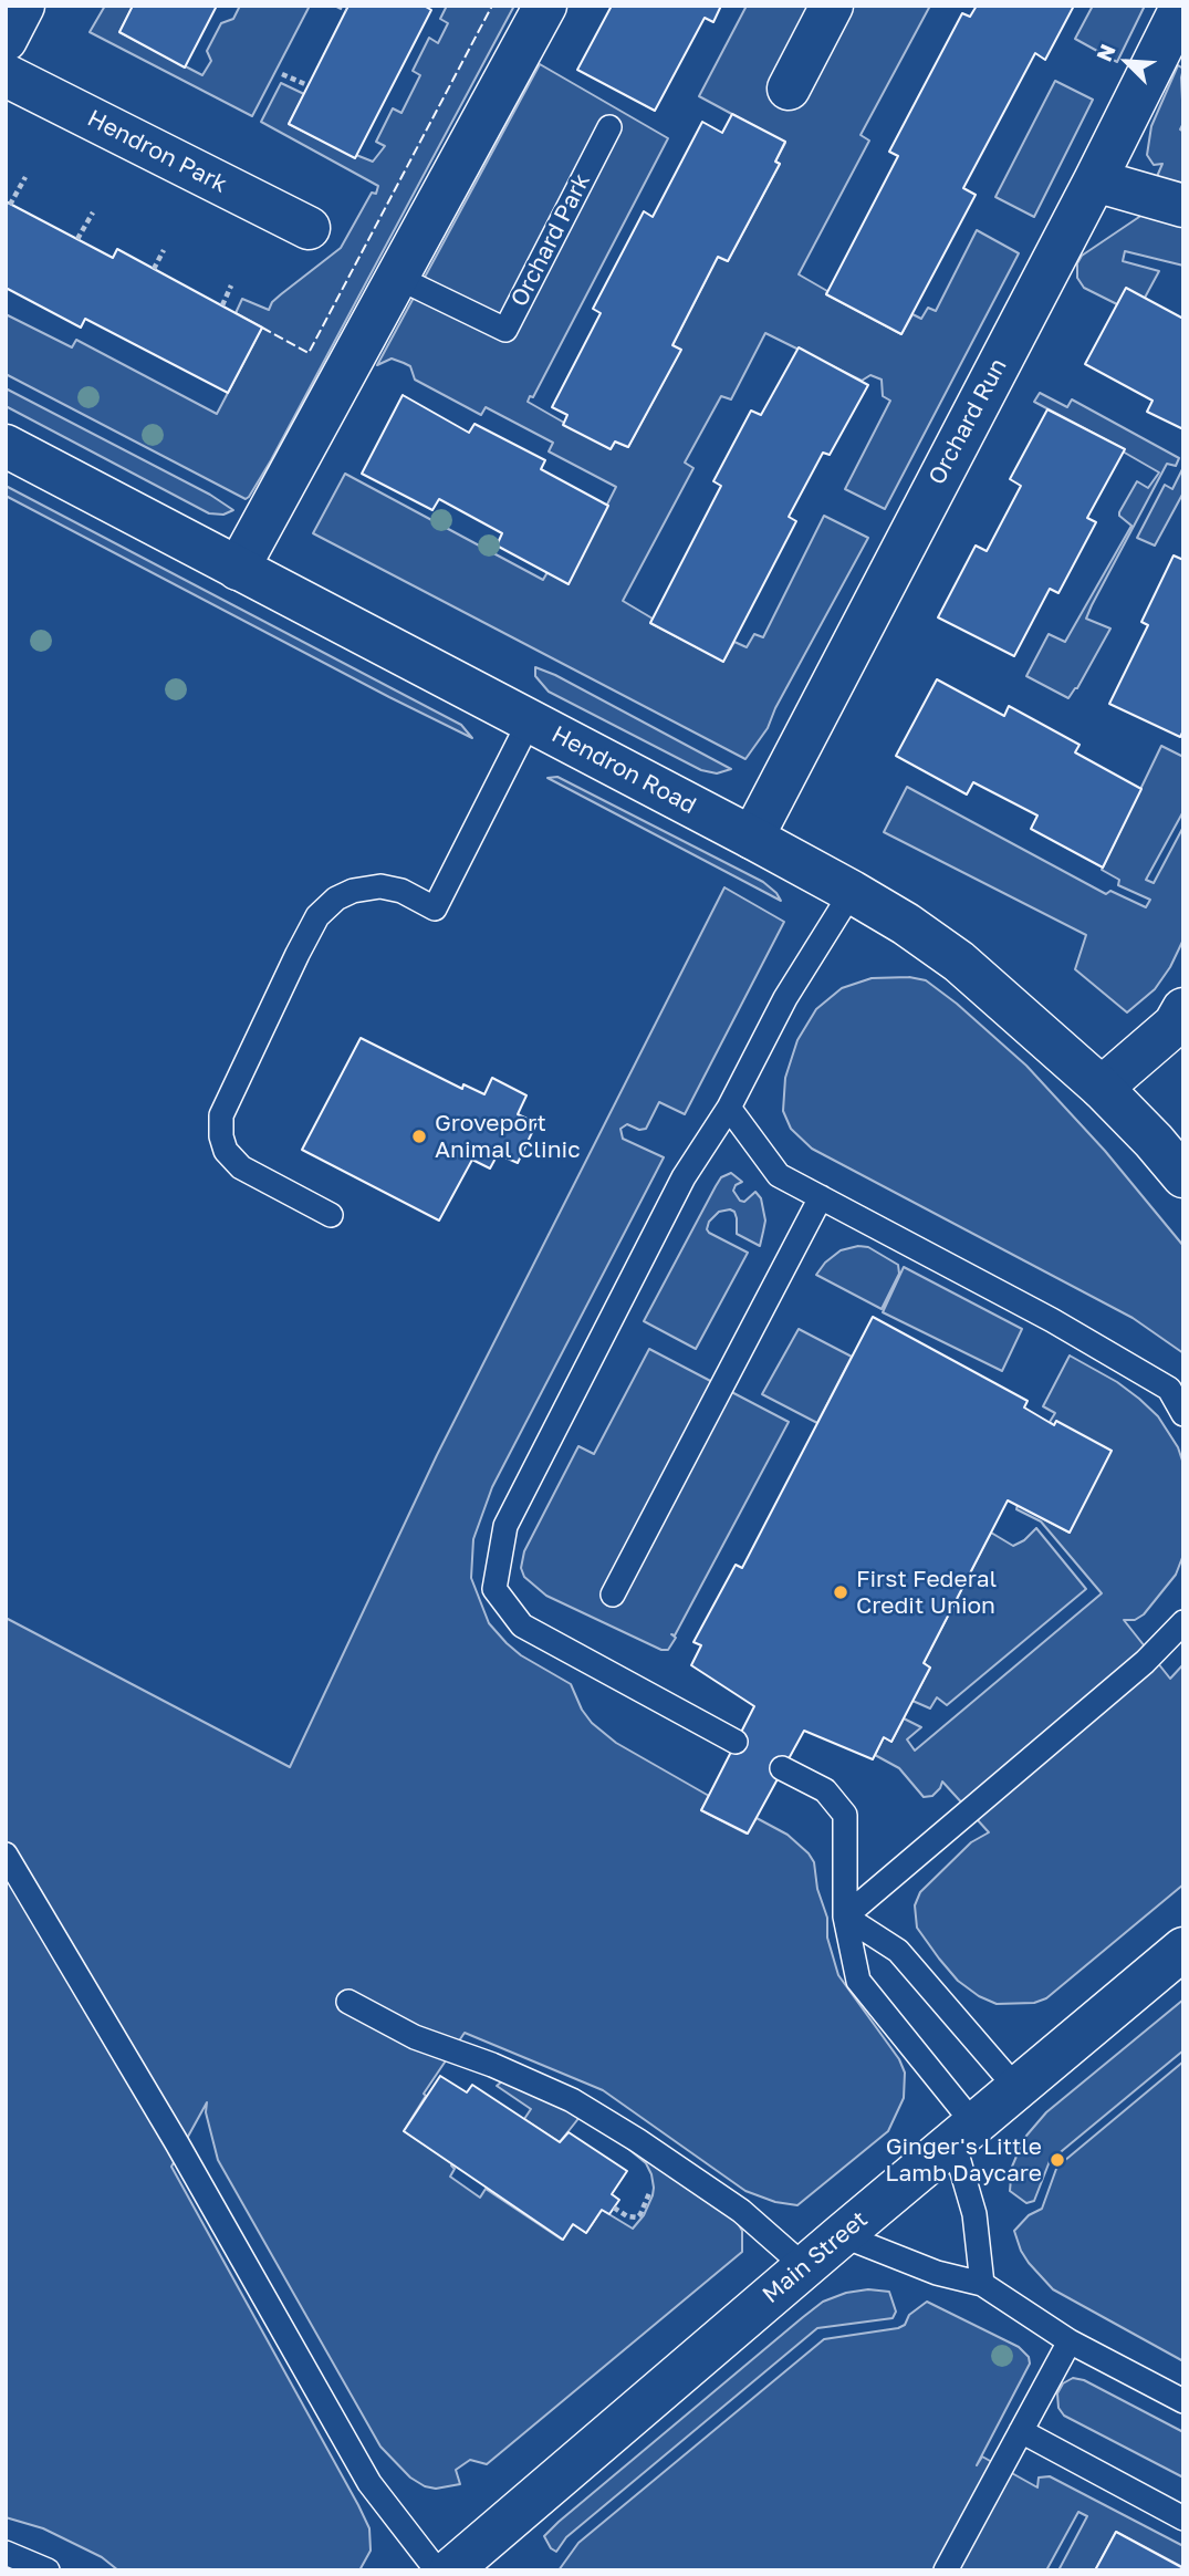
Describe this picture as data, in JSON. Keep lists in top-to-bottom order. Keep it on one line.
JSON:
{"streets":{"street":["Hendron Park","Orchard Run","Hendron Road","Main Street"],"lane":["Orchard Park"]},"crossings":[["Orchard Run","Hendron Road"]],"places":["Groveport Animal Clinic","First Federal Credit Union","Ginger's Little Lamb Daycare"],"north":"top left"}
